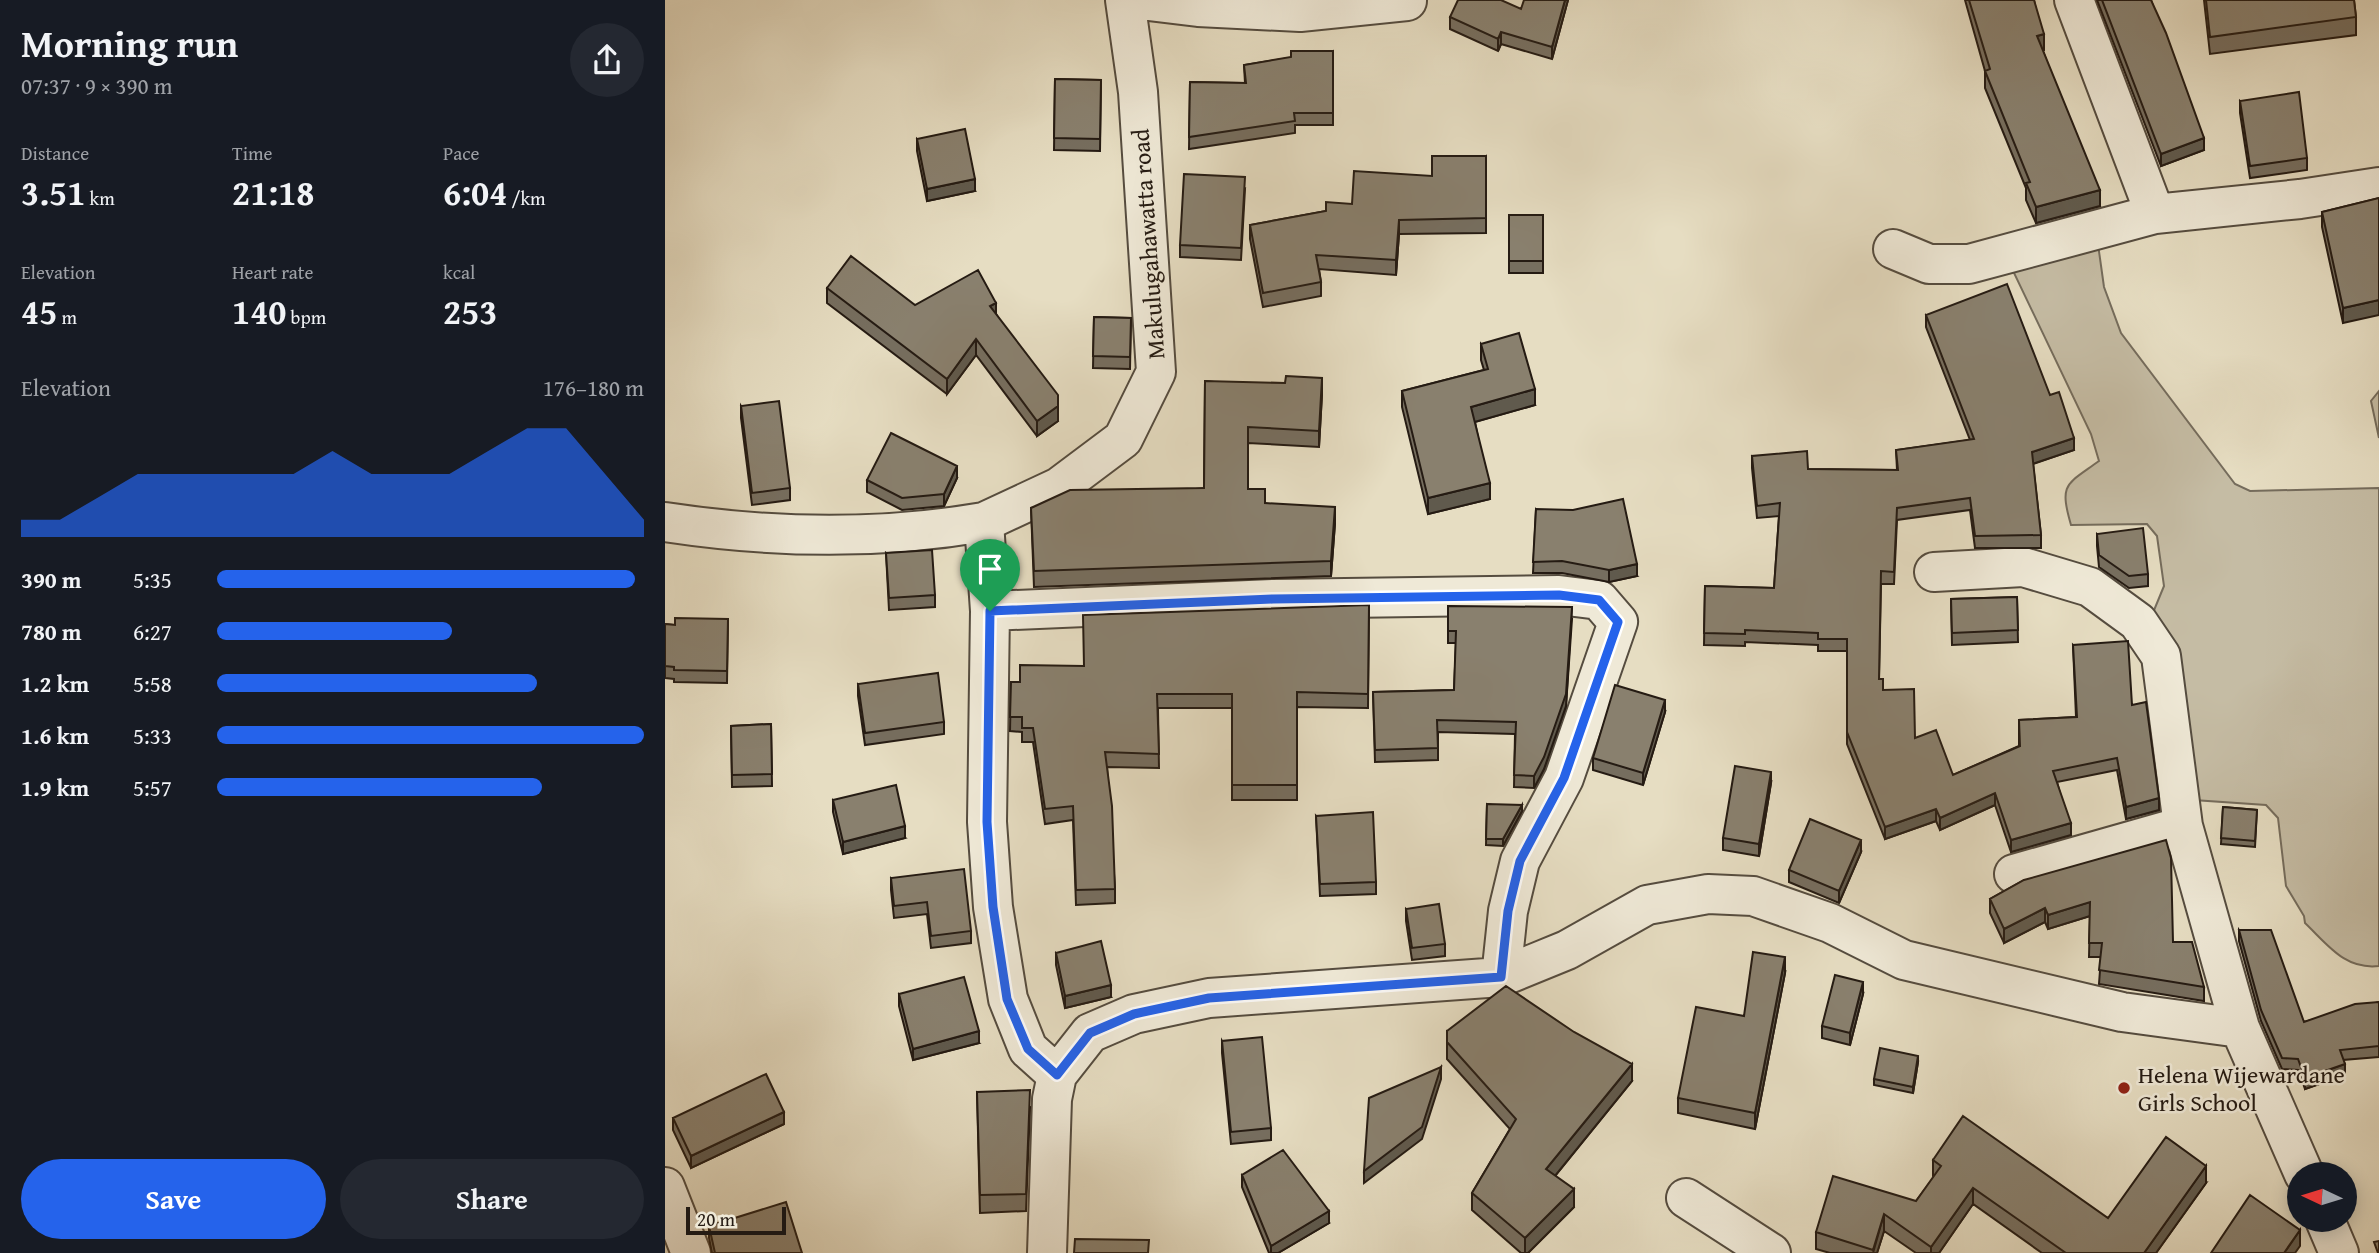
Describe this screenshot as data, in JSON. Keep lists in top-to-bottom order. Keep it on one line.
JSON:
{"streets":{"street":["Makulugahawatta road"]},"places":["Helena Wijewardane Girls School"],"scale_bar":"20 m","north":"left","page":{"heading":["Morning run","07:37 · 9 × 390 m"],"stats":[["Distance","3.51 km"],["Time","21:18"],["Pace","6:04 /km"],["Elevation","45 m"],["Heart rate","140 bpm"],["kcal","253"]],"chart":["Elevation","176–180 m"],"list":[{"name":"390 m","note":"5:35"},{"name":"780 m","note":"6:27"},{"name":"1.2 km","note":"5:58"},{"name":"1.6 km","note":"5:33"},{"name":"1.9 km","note":"5:57"}],"buttons":["Save","Share"],"scale":"20 m"}}
